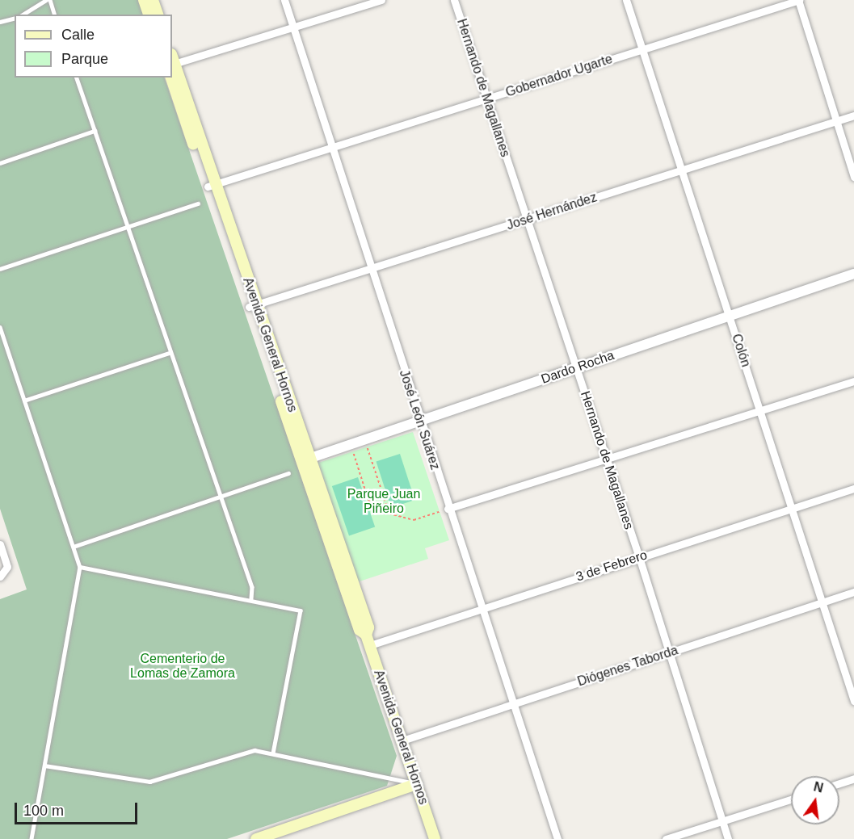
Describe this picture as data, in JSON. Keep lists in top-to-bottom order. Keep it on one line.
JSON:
{"streets":{"main road":["Avenida General Hornos"],"street":["Gobernador Ugarte","Hernando de Magallanes","José Hernández","Colón","Dardo Rocha","José León Suárez","3 de Febrero","Diógenes Taborda"]},"crossings":[["Gobernador Ugarte","Hernando de Magallanes"],["Gobernador Ugarte","Avenida General Hornos"],["Gobernador Ugarte","Colón"],["Gobernador Ugarte","José León Suárez"],["Hernando de Magallanes","José Hernández"],["Hernando de Magallanes","Dardo Rocha"],["Hernando de Magallanes","3 de Febrero"],["Hernando de Magallanes","Diógenes Taborda"],["José Hernández","Avenida General Hornos"],["José Hernández","Colón"],["José Hernández","José León Suárez"],["Avenida General Hornos","Dardo Rocha"],["Avenida General Hornos","3 de Febrero"],["Avenida General Hornos","Diógenes Taborda"],["Colón","Dardo Rocha"],["Colón","3 de Febrero"],["Colón","Diógenes Taborda"],["Dardo Rocha","José León Suárez"],["José León Suárez","3 de Febrero"],["José León Suárez","Diógenes Taborda"]],"parks":["Parque Juan Piñeiro","Cementerio de Lomas de Zamora"],"legend":["Calle","Parque"],"scale_bar":"100 m","north":"top"}
